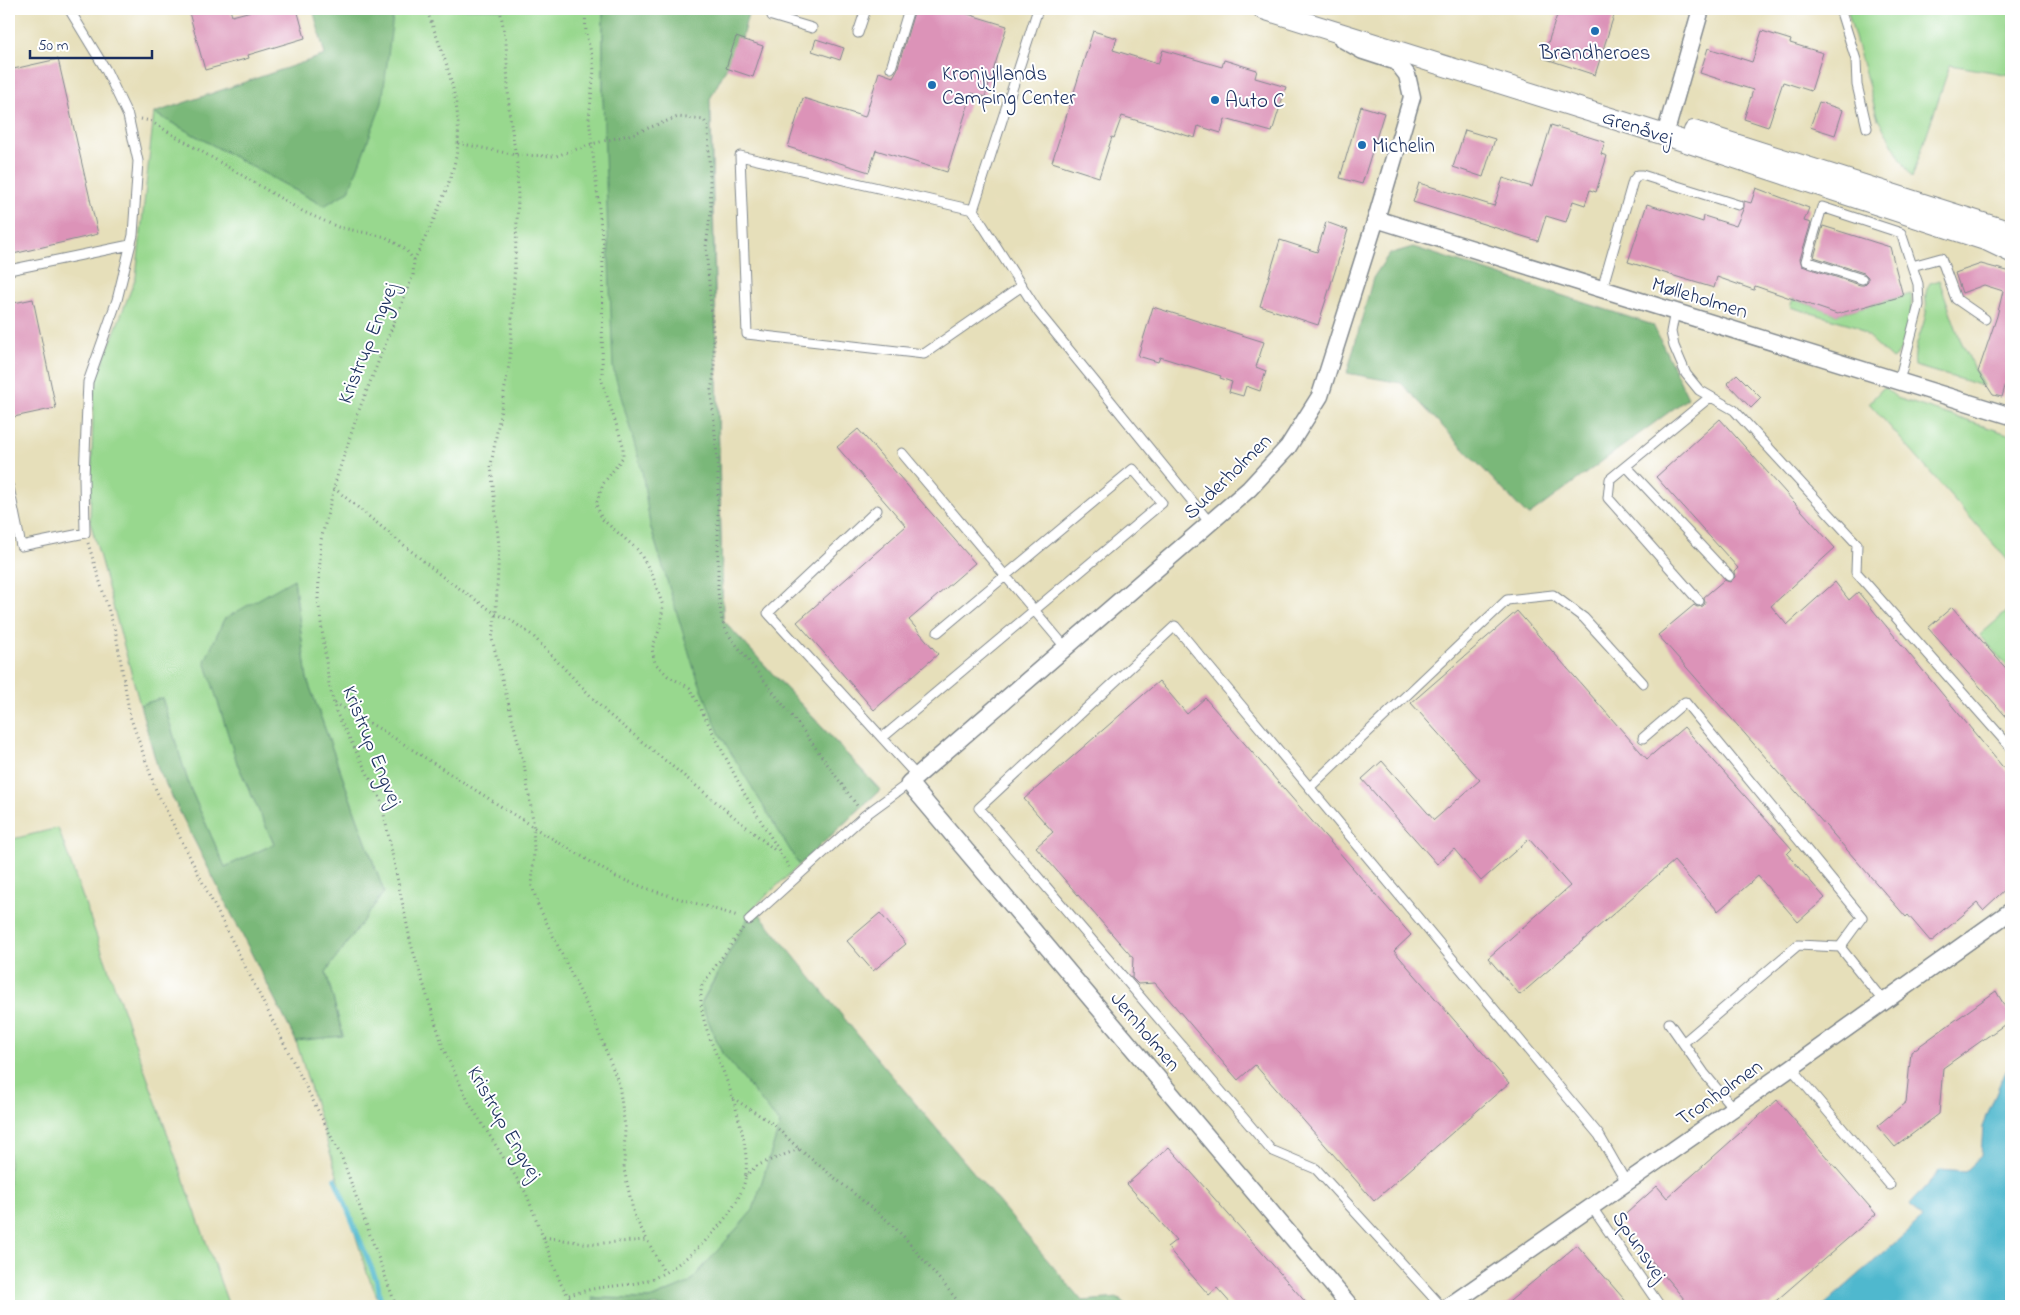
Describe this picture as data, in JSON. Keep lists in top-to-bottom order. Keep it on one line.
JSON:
{"streets":{"street":["Grenåvej","Mølleholmen","Suderholmen","Jernholmen","Tronholmen"],"lane":["Spunsvej"],"path":["Kristrup Engvej"]},"crossings":[["Grenåvej","Suderholmen"],["Mølleholmen","Suderholmen"],["Suderholmen","Jernholmen"],["Tronholmen","Spunsvej"]],"places":["Brandheroes","Kronjyllands Camping Center","Auto C","Michelin"],"scale_bar":"50 m"}
